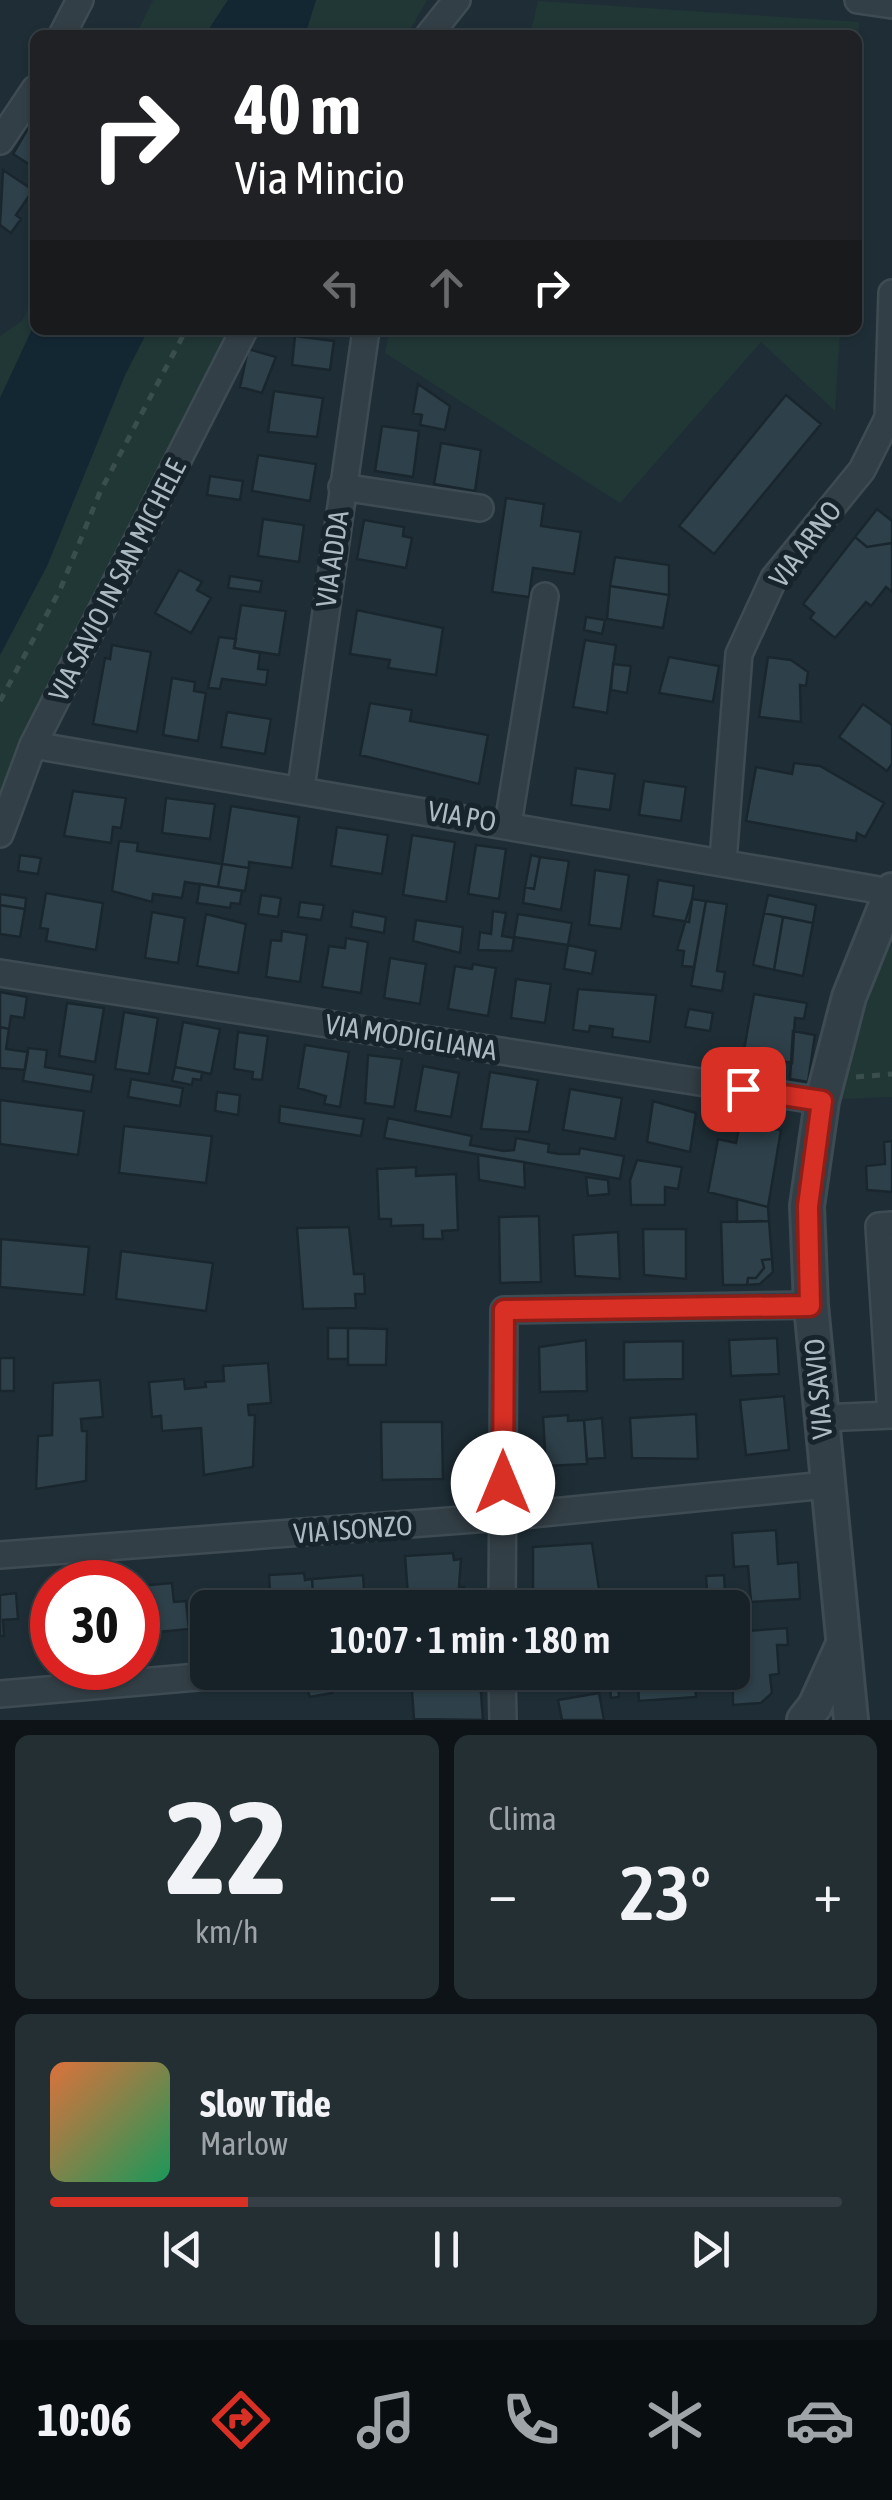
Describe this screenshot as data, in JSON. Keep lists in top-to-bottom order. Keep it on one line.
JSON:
{"streets":{"street":["VIA ARNO","VIA ADDA","VIA SAVIO IN SAN MICHELE","VIA PO","VIA MODIGLIANA","VIA SAVIO","VIA ISONZO"]},"crossings":[["VIA ARNO","VIA PO"],["VIA ADDA","VIA PO"],["VIA SAVIO IN SAN MICHELE","VIA PO"],["VIA PO","VIA SAVIO"],["VIA MODIGLIANA","VIA SAVIO"],["VIA SAVIO","VIA ISONZO"]],"page":{"turn":["40 m","Via Mincio"],"limit":"30","trip":"10:07 · 1 min · 180 m","tile":[["22","km/h"],"Clima"],"heat":["−","23°","+"],"song":["Slow Tide","Marlow"],"tabs":"10:06"}}
